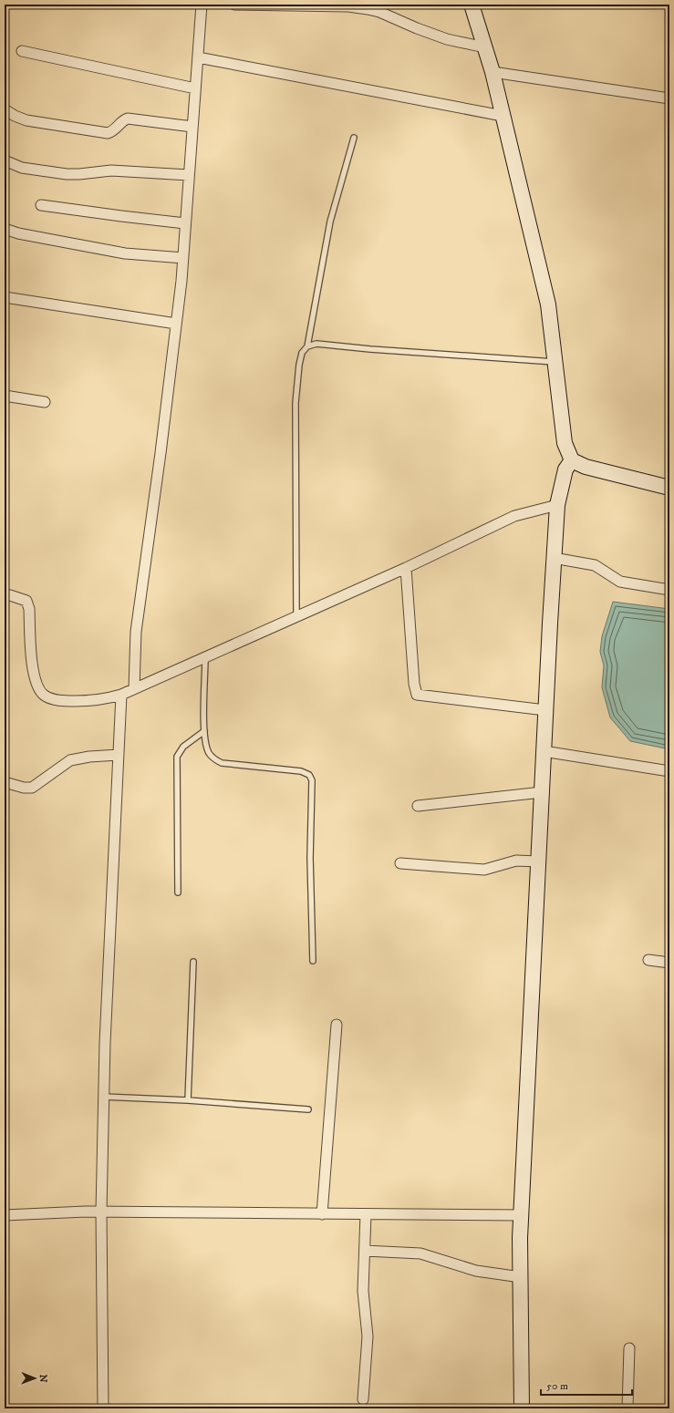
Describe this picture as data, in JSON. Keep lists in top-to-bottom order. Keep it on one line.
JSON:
{"scale_bar":"50 m","north":"right"}
